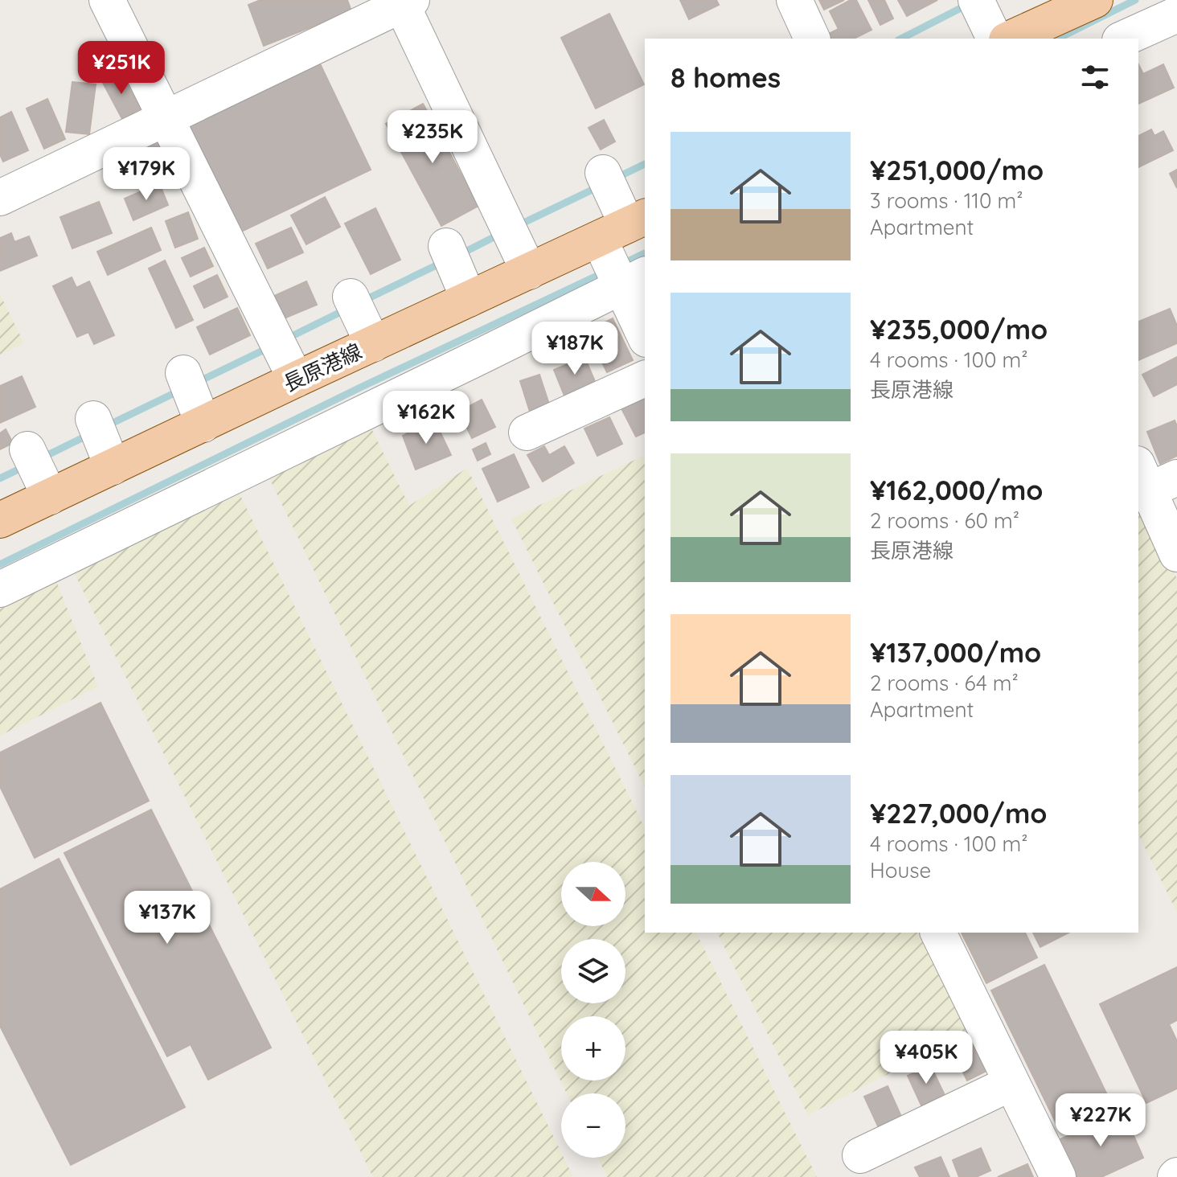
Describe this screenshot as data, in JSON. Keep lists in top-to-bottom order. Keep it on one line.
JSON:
{"streets":{"main road":["長原港線"]},"north":"right","page":{"heading":"8 homes","price":["¥251K","¥235K","¥179K","¥187K","¥162K","¥137K","¥405K","¥227K"],"list":[{"name":"¥251,000/mo","note":"3 rooms · 110 m² · Apartment"},{"name":"¥235,000/mo","note":"4 rooms · 100 m² · 長原港線"},{"name":"¥162,000/mo","note":"2 rooms · 60 m² · 長原港線"},{"name":"¥137,000/mo","note":"2 rooms · 64 m² · Apartment"},{"name":"¥227,000/mo","note":"4 rooms · 100 m² · House"}],"map_buttons":["+","−"]}}
